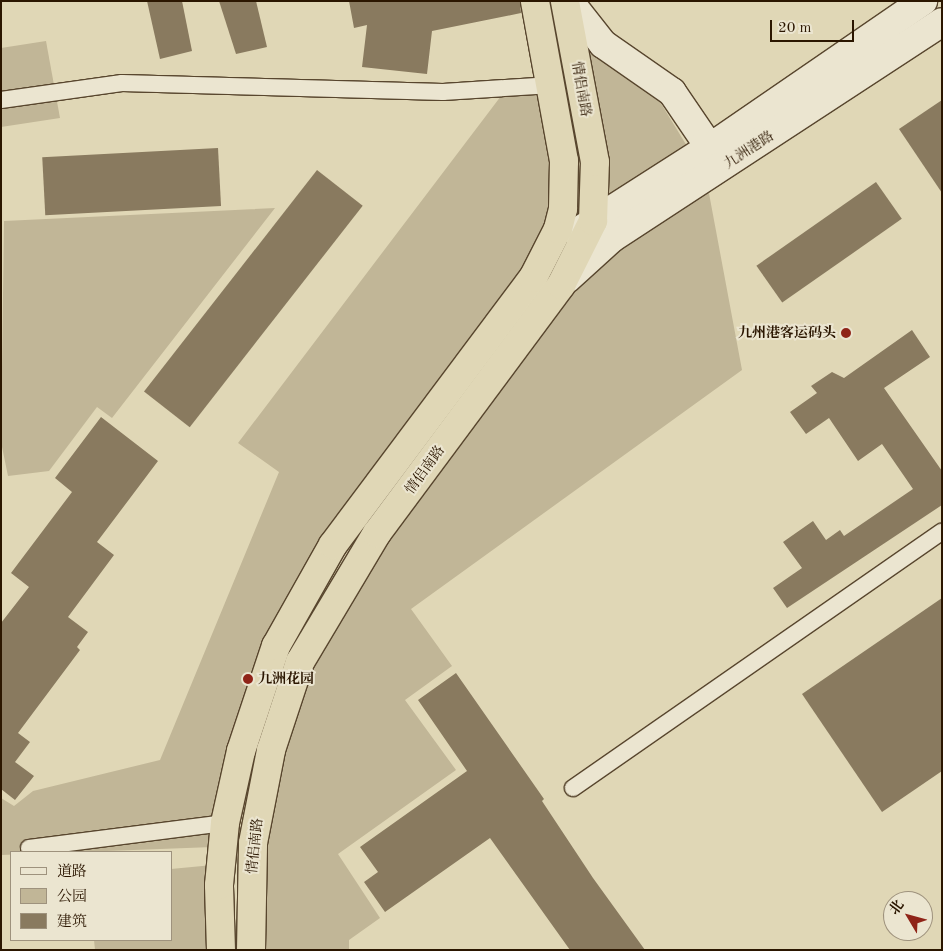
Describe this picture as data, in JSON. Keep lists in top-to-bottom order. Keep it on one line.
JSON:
{"streets":{"highway":["情侣南路"],"street":["九洲港路"]},"crossings":[["情侣南路","九洲港路"]],"places":["九州港客运码头","九洲花园"],"legend":["道路","公园","建筑"],"scale_bar":"20 m","north":"top left"}
